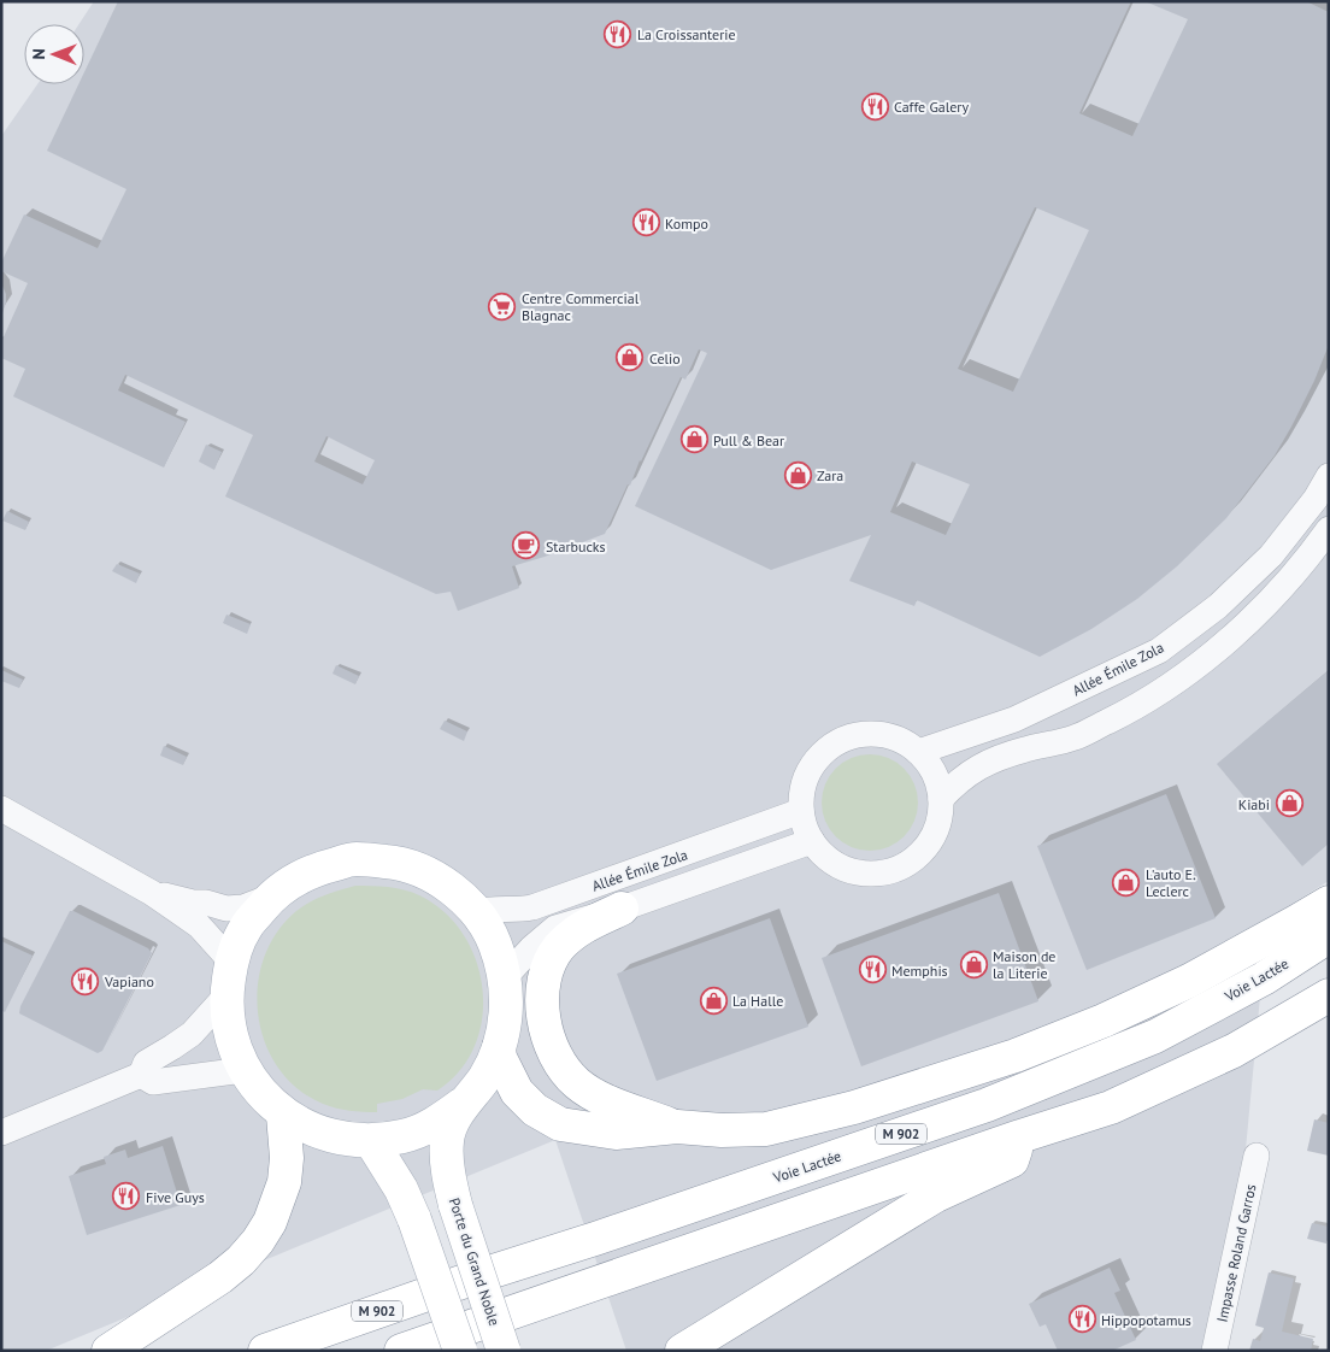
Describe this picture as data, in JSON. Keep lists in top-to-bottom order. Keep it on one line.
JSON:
{"streets":{"main road":["Voie Lactée","M 902","Porte du Grand Noble"],"street":["Allée Émile Zola","Impasse Roland Garros"]},"crossings":[["Allée Émile Zola","Porte du Grand Noble"]],"places":{"restaurant":["La Croissanterie","Caffe Galery","Kompo","Memphis","Vapiano","Five Guys","Hippopotamus"],"supermarket":["Centre Commercial Blagnac"],"shop":["Celio","Pull & Bear","Zara","Kiabi","L'auto E. Leclerc","Maison de la Literie","La Halle"],"cafe":["Starbucks"]},"north":"left"}
